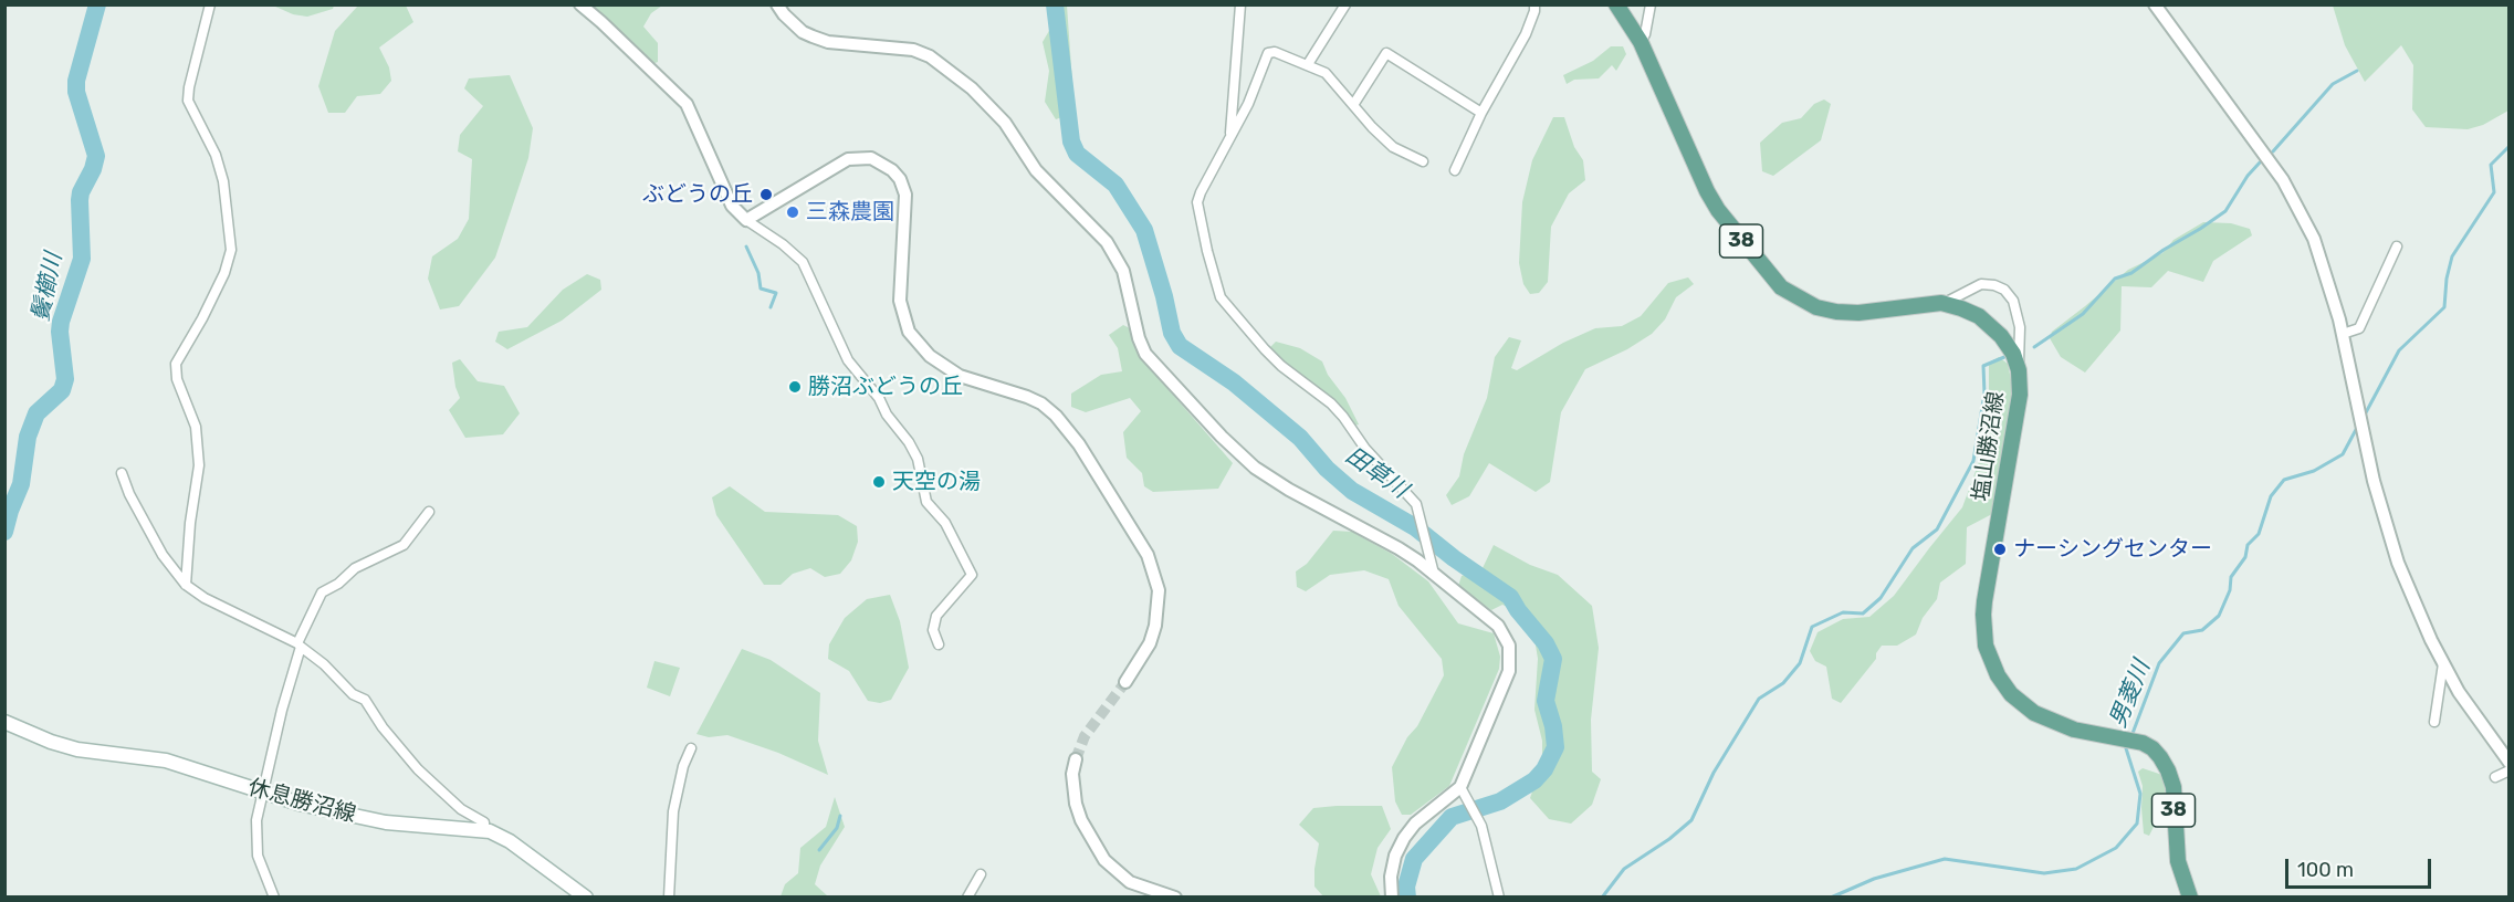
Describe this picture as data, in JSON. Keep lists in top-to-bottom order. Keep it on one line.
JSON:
{"streets":{"main road":["38","塩山勝沼線","休息勝沼線"]},"water":["鬢櫛川","田草川","男菱川"],"places":["ぶどうの丘","三森農園","勝沼ぶどうの丘","天空の湯","ナーシングセンター"],"scale_bar":"100 m"}
